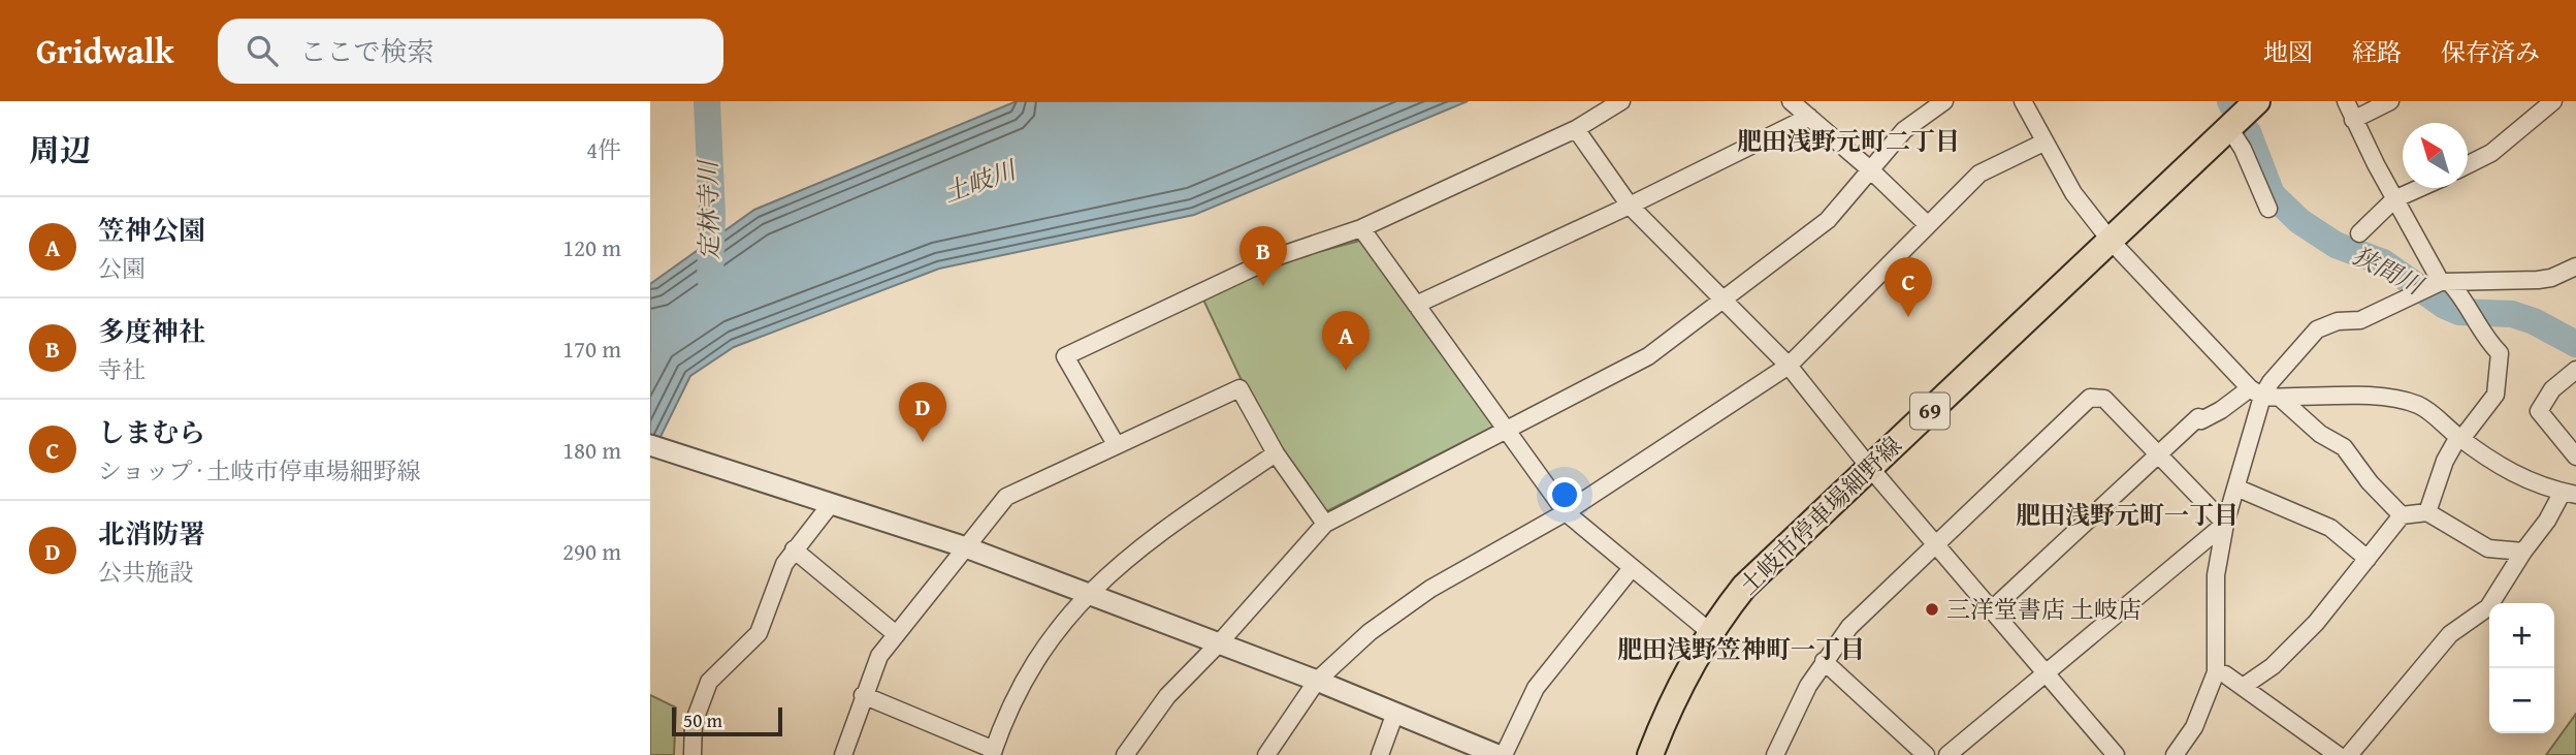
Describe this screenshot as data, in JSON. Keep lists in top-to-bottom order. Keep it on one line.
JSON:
{"streets":{"main road":["69","土岐市停車場細野線"]},"districts":["肥田浅野元町二丁目","肥田浅野元町一丁目","肥田浅野笠神町一丁目"],"water":["土岐川","定林寺川","狭間川"],"places":["三洋堂書店 土岐店"],"scale_bar":"50 m","north":"top left","page":{"header":"Gridwalk","search":"ここで検索","nav":["地図","経路","保存済み"],"heading":["周辺","4件"],"list":[{"mark":"A","name":"笠神公園","note":"公園","value":"120 m"},{"mark":"B","name":"多度神社","note":"寺社","value":"170 m"},{"mark":"C","name":"しまむら","note":"ショップ · 土岐市停車場細野線","value":"180 m"},{"mark":"D","name":"北消防署","note":"公共施設","value":"290 m"}],"pins":["B","C","A","D"],"map_buttons":["+","−"],"scale":"50 m"}}
